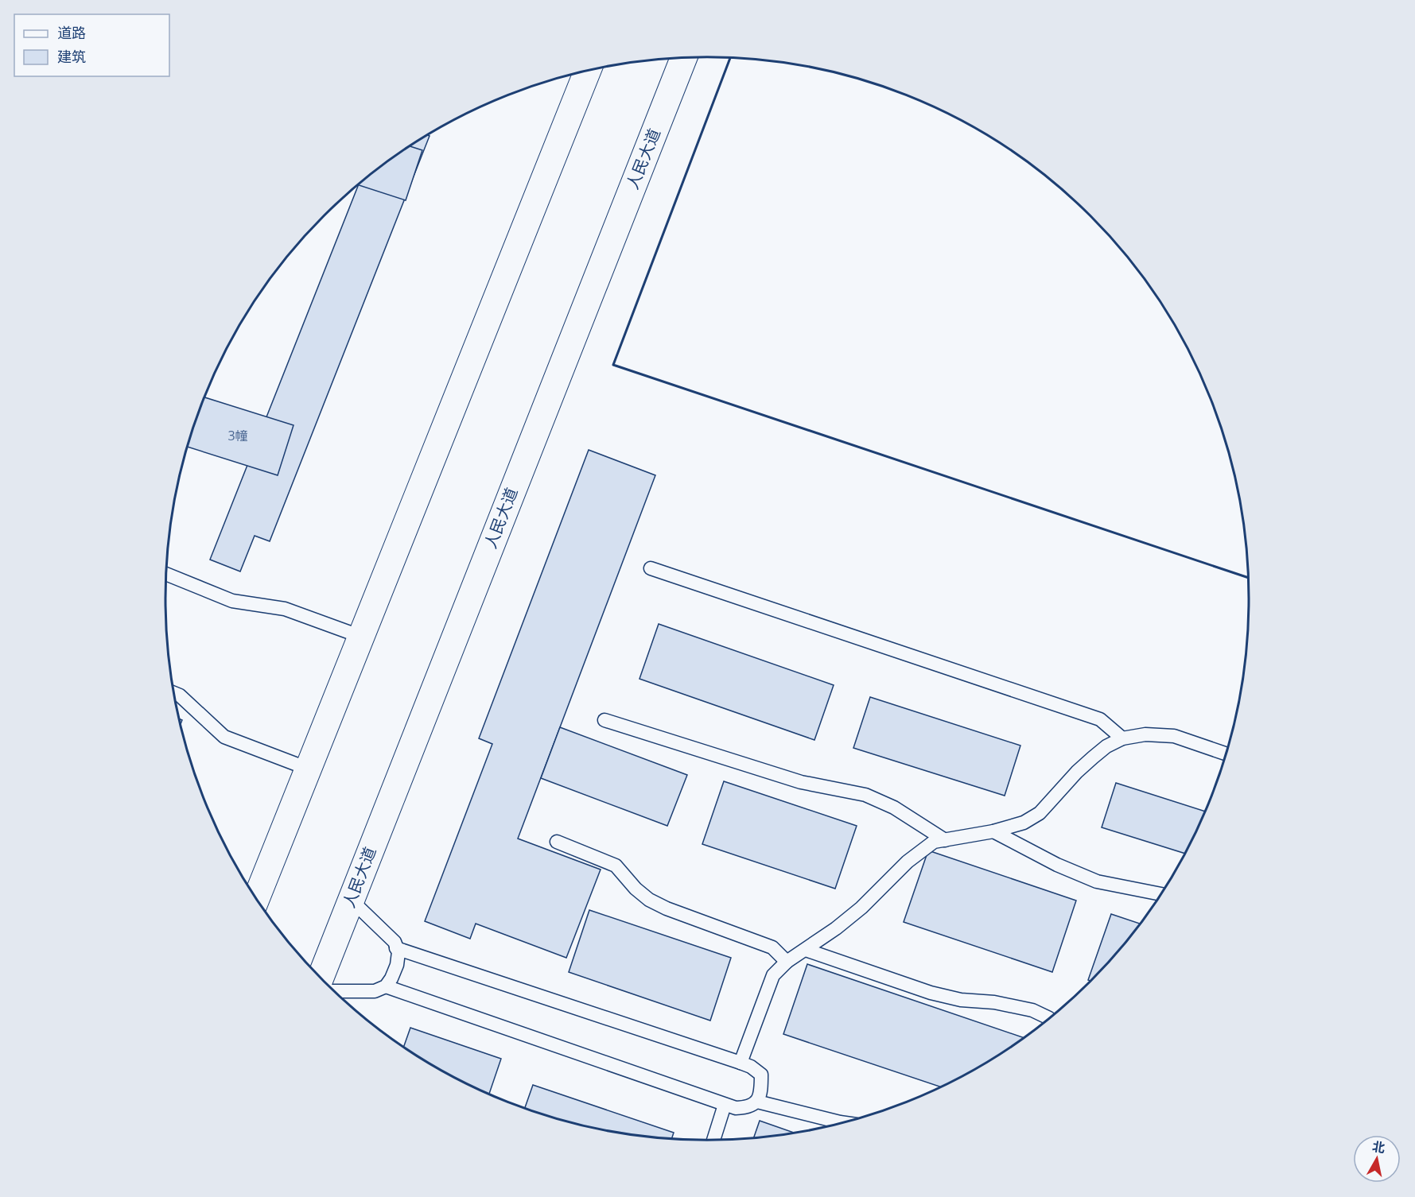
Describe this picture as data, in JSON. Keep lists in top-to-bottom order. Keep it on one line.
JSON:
{"streets":{"main road":["人民大道"]},"house_numbers":["3幢"],"legend":["道路","建筑"],"north":"top"}
